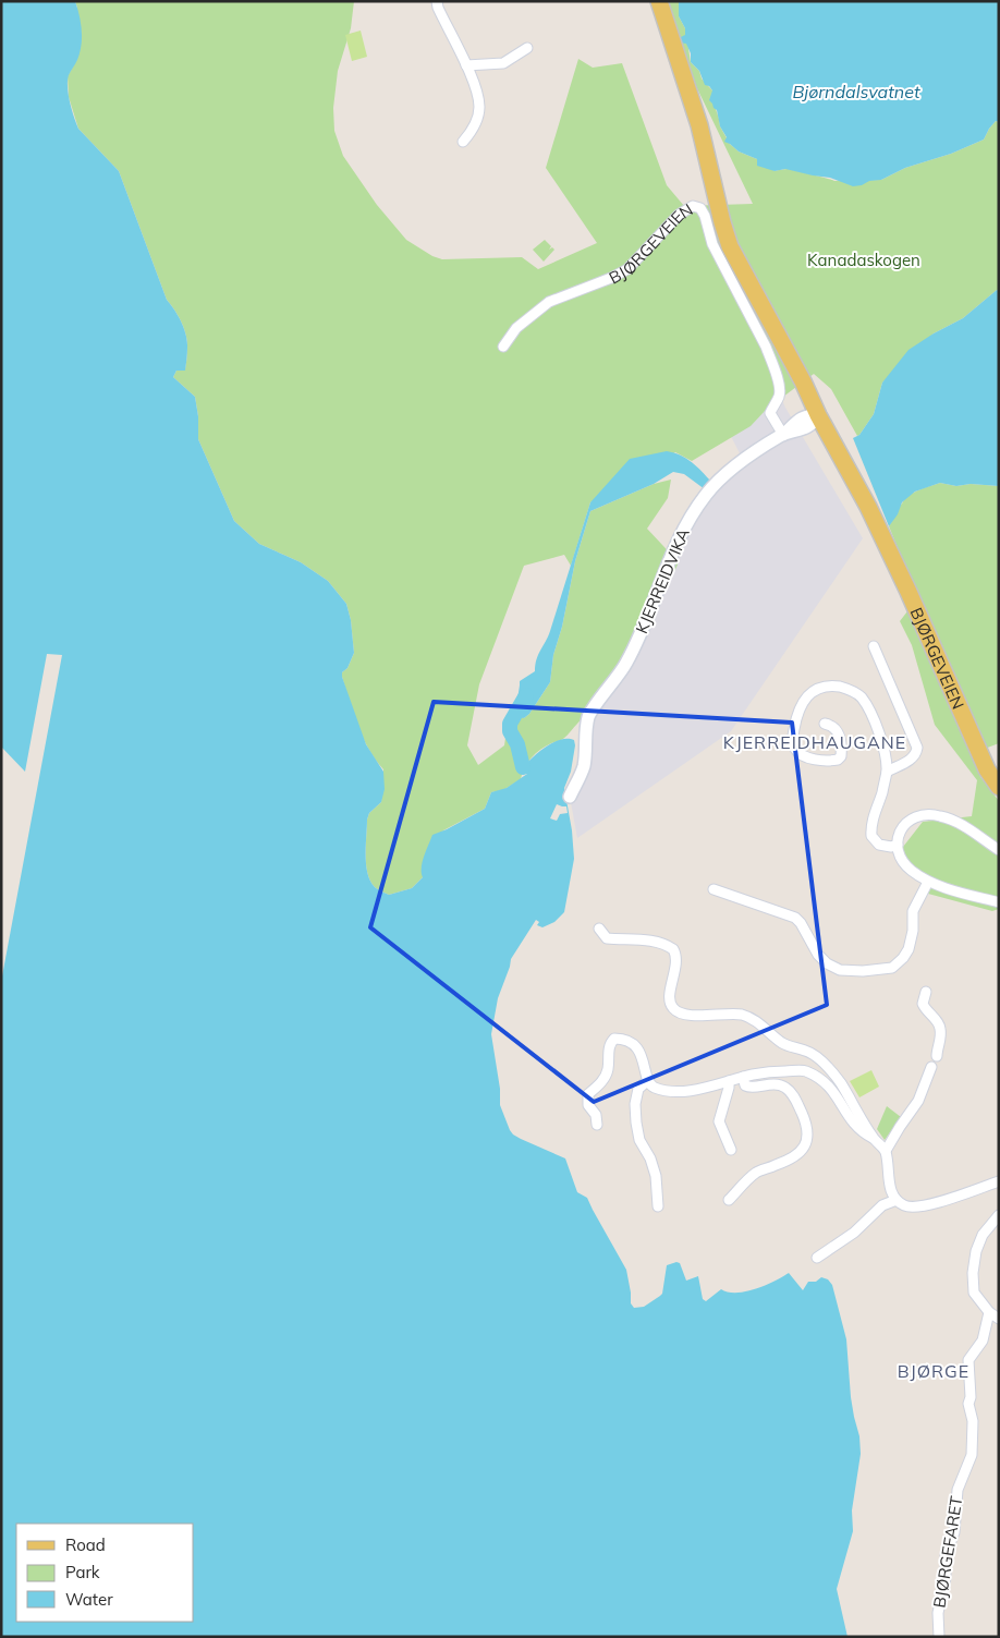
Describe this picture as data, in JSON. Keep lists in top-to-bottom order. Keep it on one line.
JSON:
{"streets":{"main road":["BJØRGEVEIEN"],"street":["KJERREIDVIKA","BJØRGEFARET"]},"crossings":[["BJØRGEVEIEN","KJERREIDVIKA"]],"districts":["KJERREIDHAUGANE","BJØRGE"],"water":["Bjørndalsvatnet"],"parks":["Kanadaskogen"],"legend":["Road","Park","Water"]}
